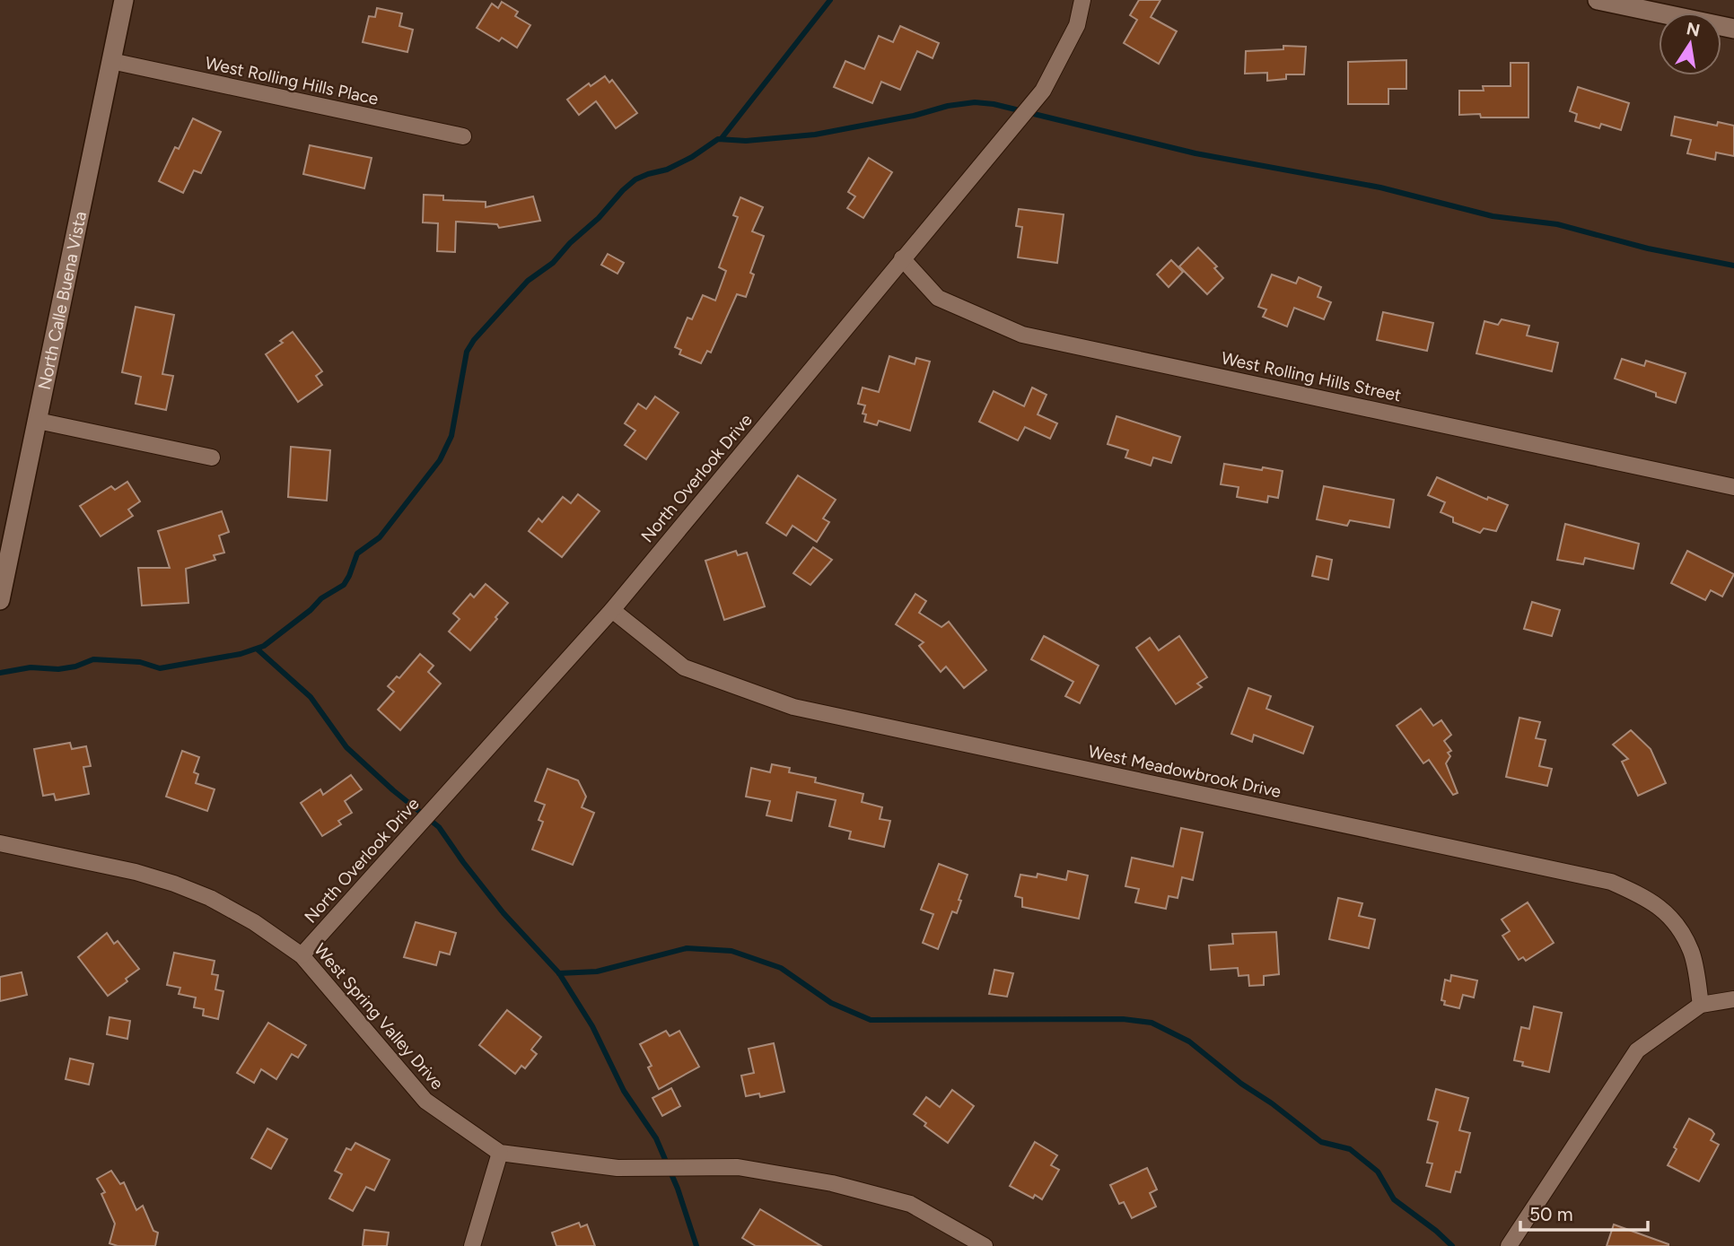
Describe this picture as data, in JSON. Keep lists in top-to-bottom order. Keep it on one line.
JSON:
{"streets":{"street":["West Rolling Hills Place","North Calle Buena Vista","West Rolling Hills Street","North Overlook Drive","West Meadowbrook Drive","West Spring Valley Drive"]},"crossings":[["West Rolling Hills Place","North Calle Buena Vista"],["West Rolling Hills Street","North Overlook Drive"],["North Overlook Drive","West Meadowbrook Drive"],["North Overlook Drive","West Spring Valley Drive"]],"scale_bar":"50 m","north":"top"}
